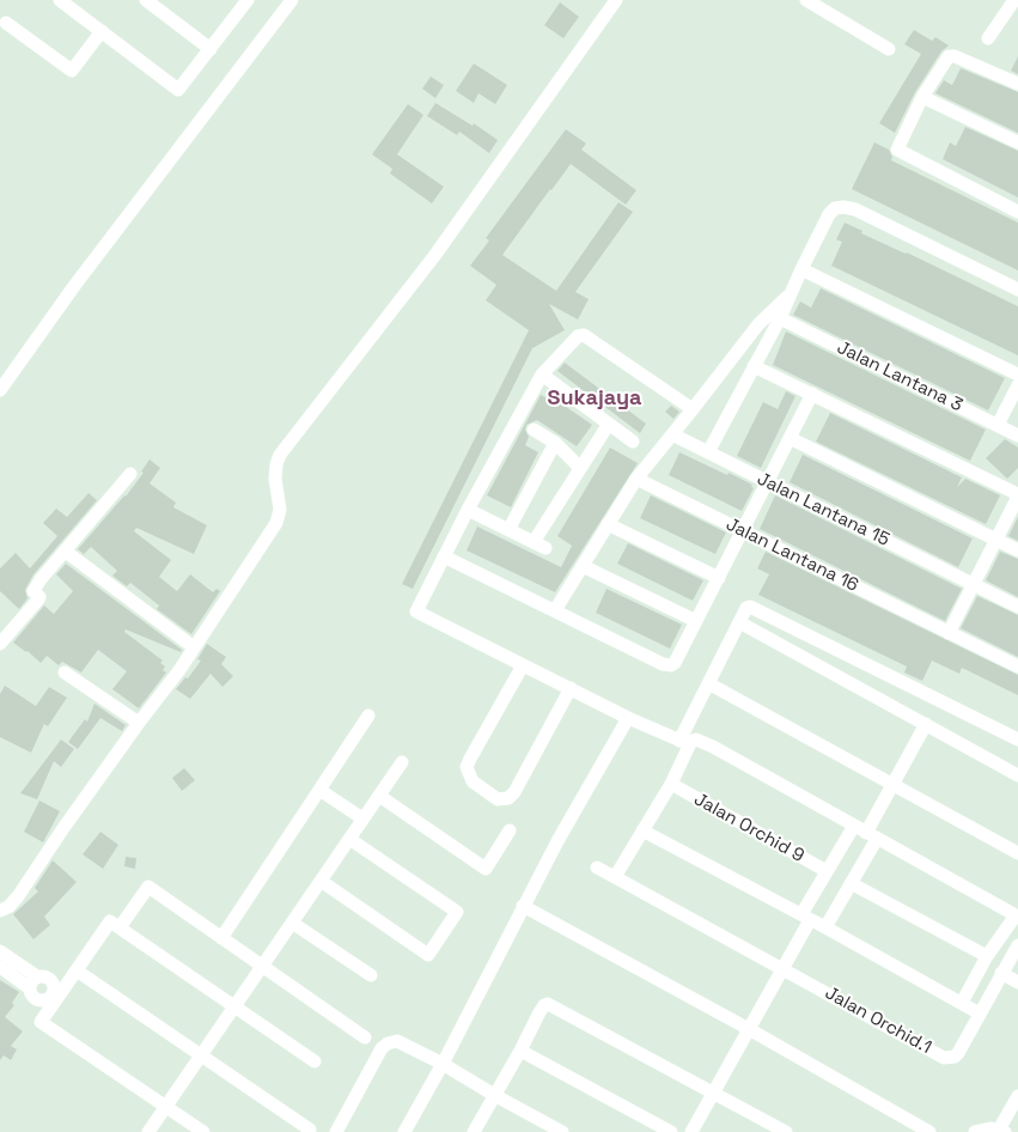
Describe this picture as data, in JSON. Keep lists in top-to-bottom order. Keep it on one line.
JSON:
{"streets":{"street":["Jalan Lantana 3","Jalan Lantana 15","Jalan Lantana 16","Jalan Orchid 9","Jalan Orchid.1"]},"districts":["Sukajaya"]}
